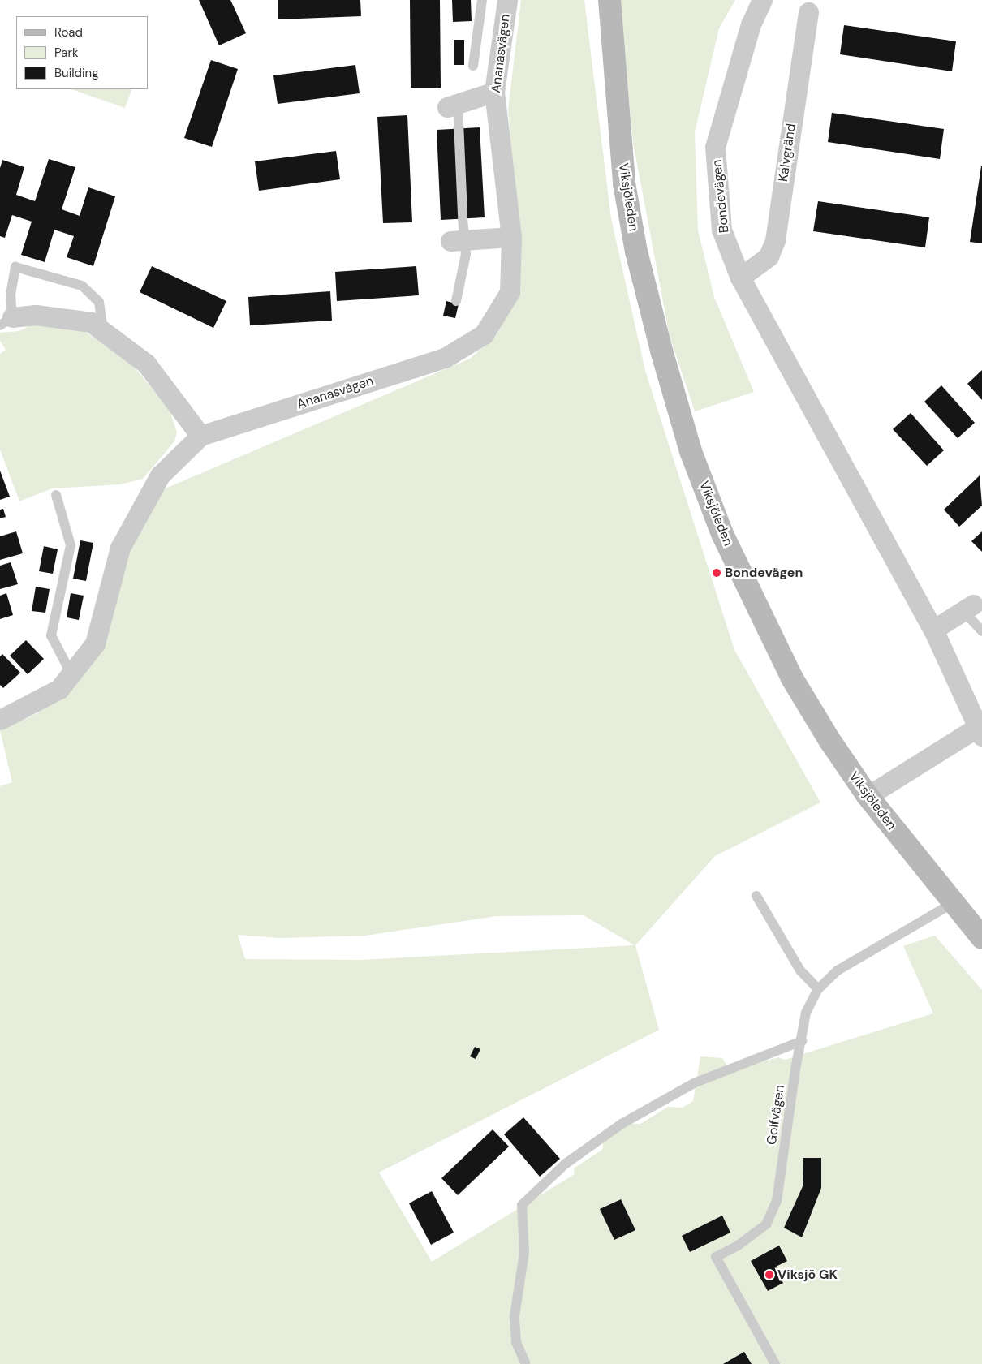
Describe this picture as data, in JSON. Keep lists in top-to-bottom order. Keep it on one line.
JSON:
{"streets":{"main road":["Viksjöleden"],"street":["Ananasvägen","Kalvgränd","Bondevägen"],"lane":["Golfvägen"]},"crossings":[["Kalvgränd","Bondevägen"],["Bondevägen","Viksjöleden"],["Viksjöleden","Golfvägen"]],"places":["Bondevägen","Viksjö GK"],"legend":["Road","Park","Building"]}
